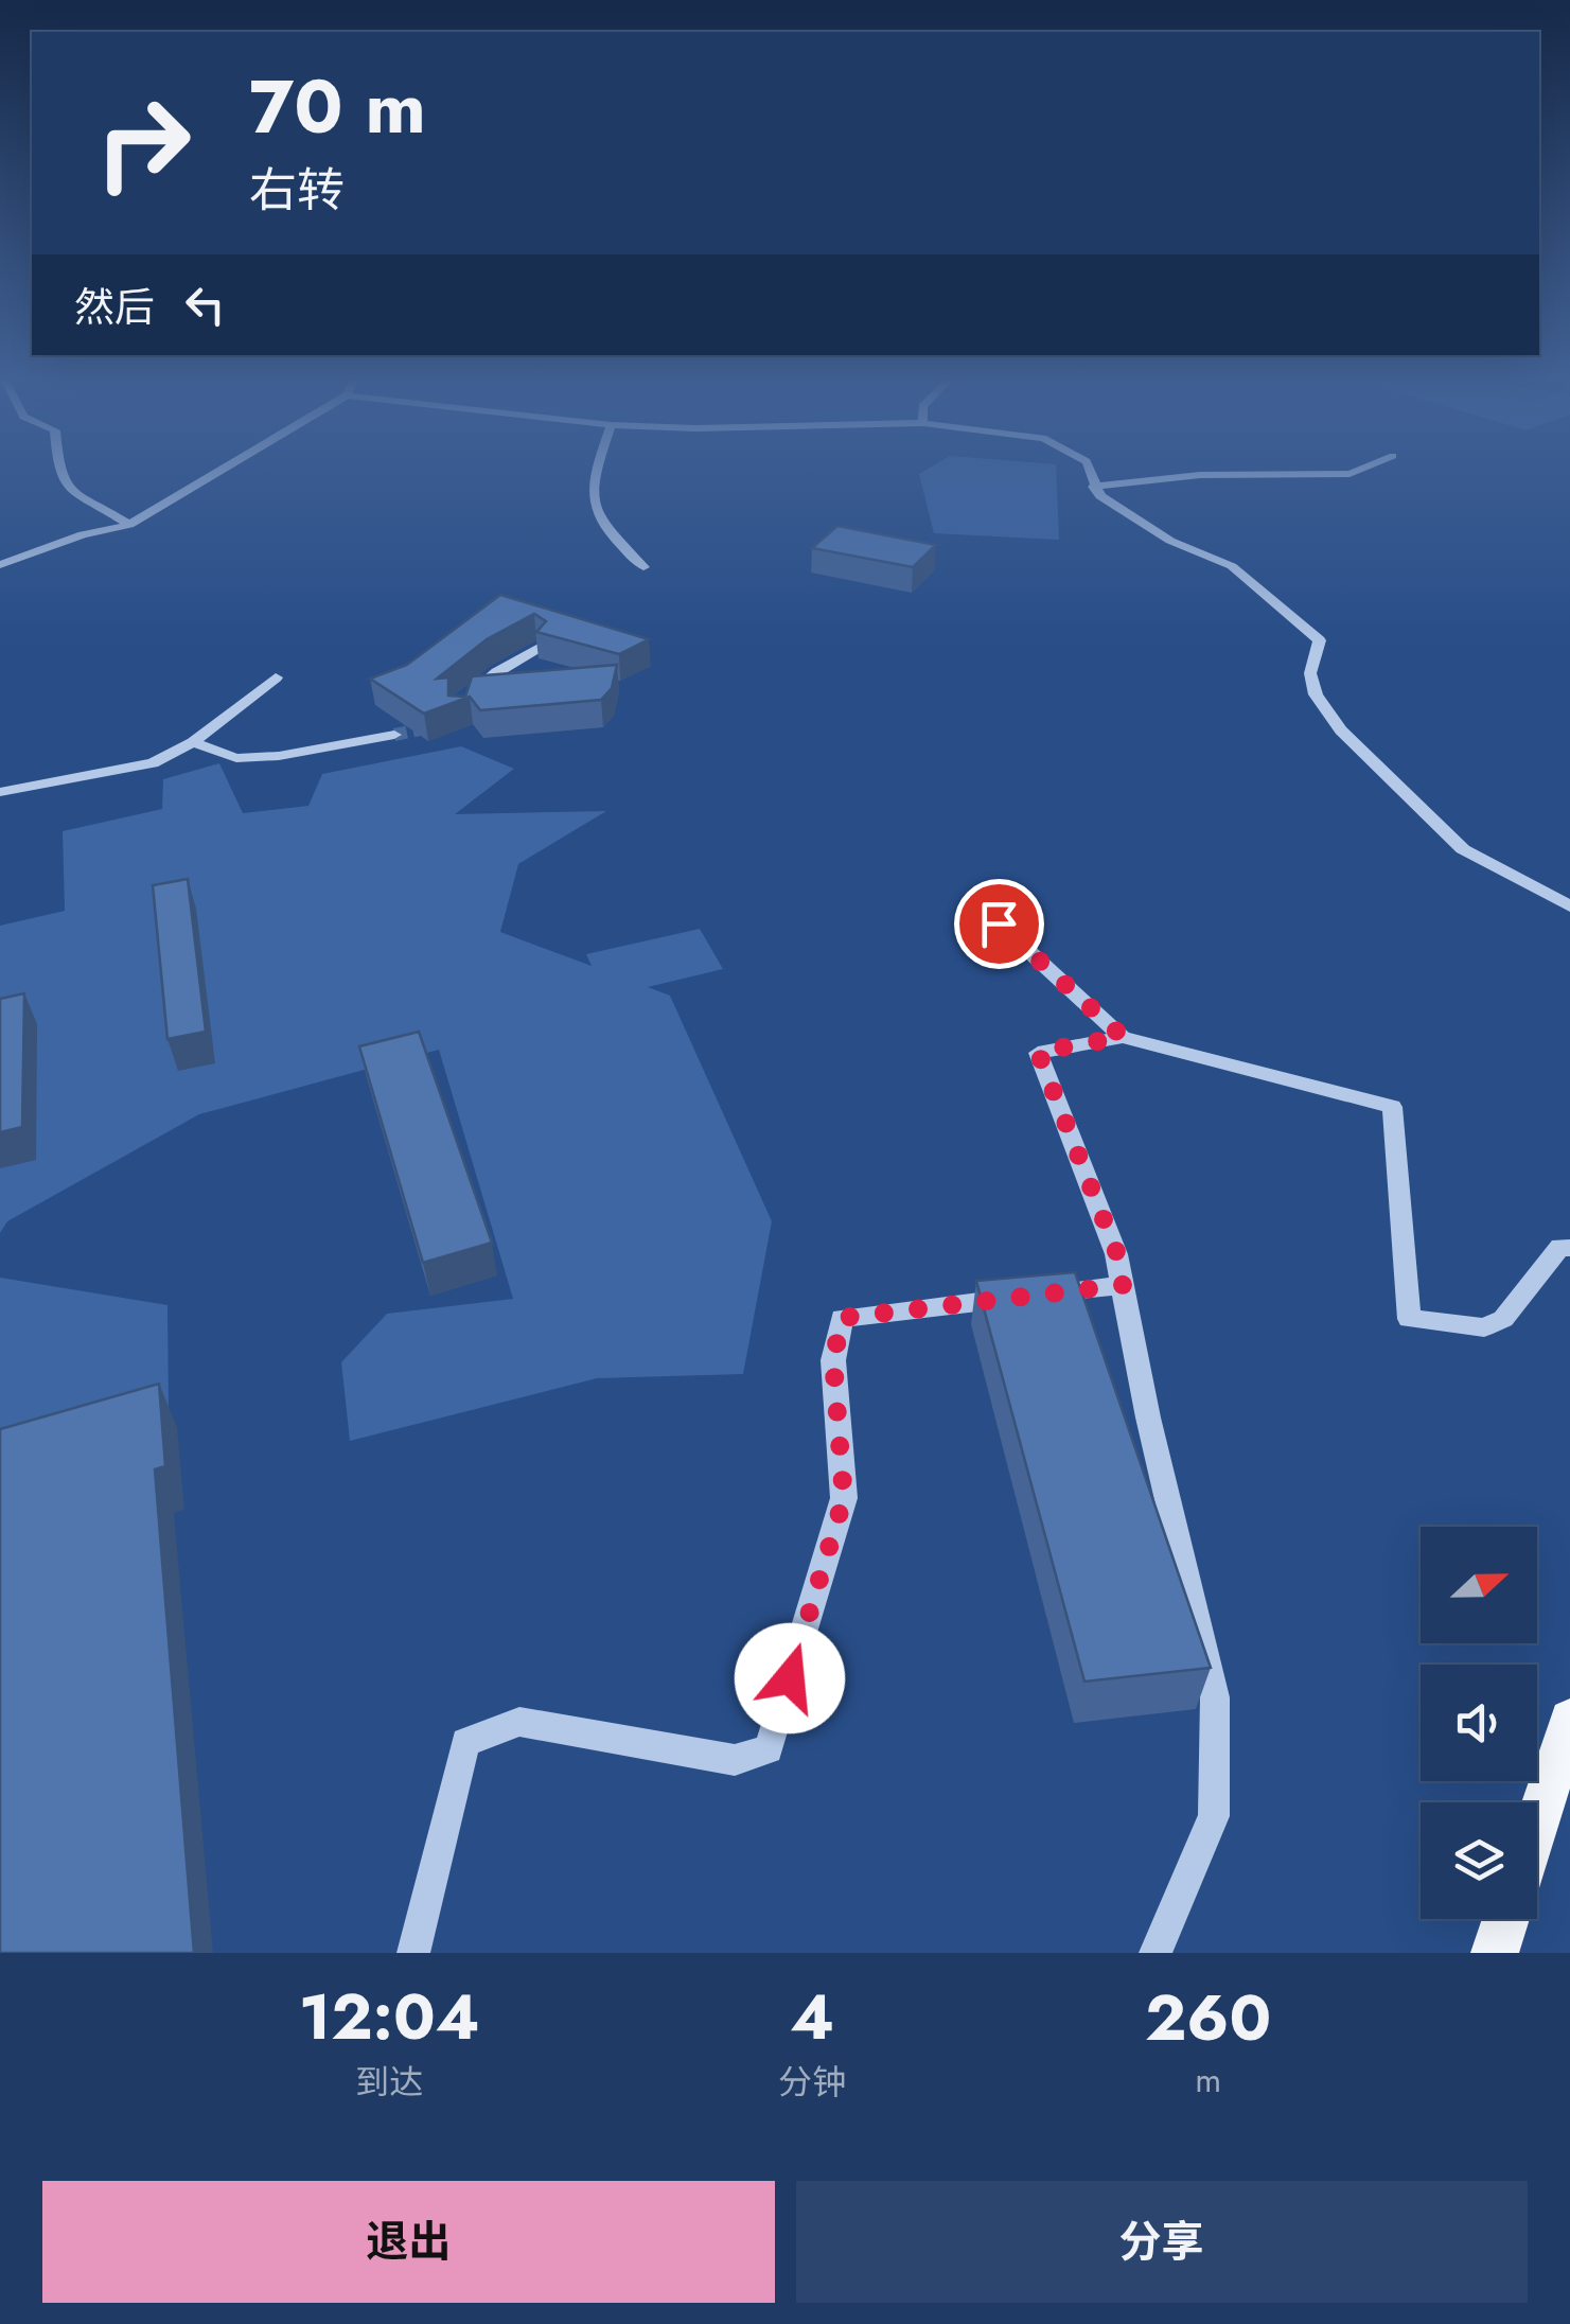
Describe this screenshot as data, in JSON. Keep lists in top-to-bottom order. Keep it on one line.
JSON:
{"north":"right","page":{"turn":["70 m","右转"],"then":"然后","eta":["12:04","到达","4","分钟","260","m"],"buttons":["退出","分享"]}}
